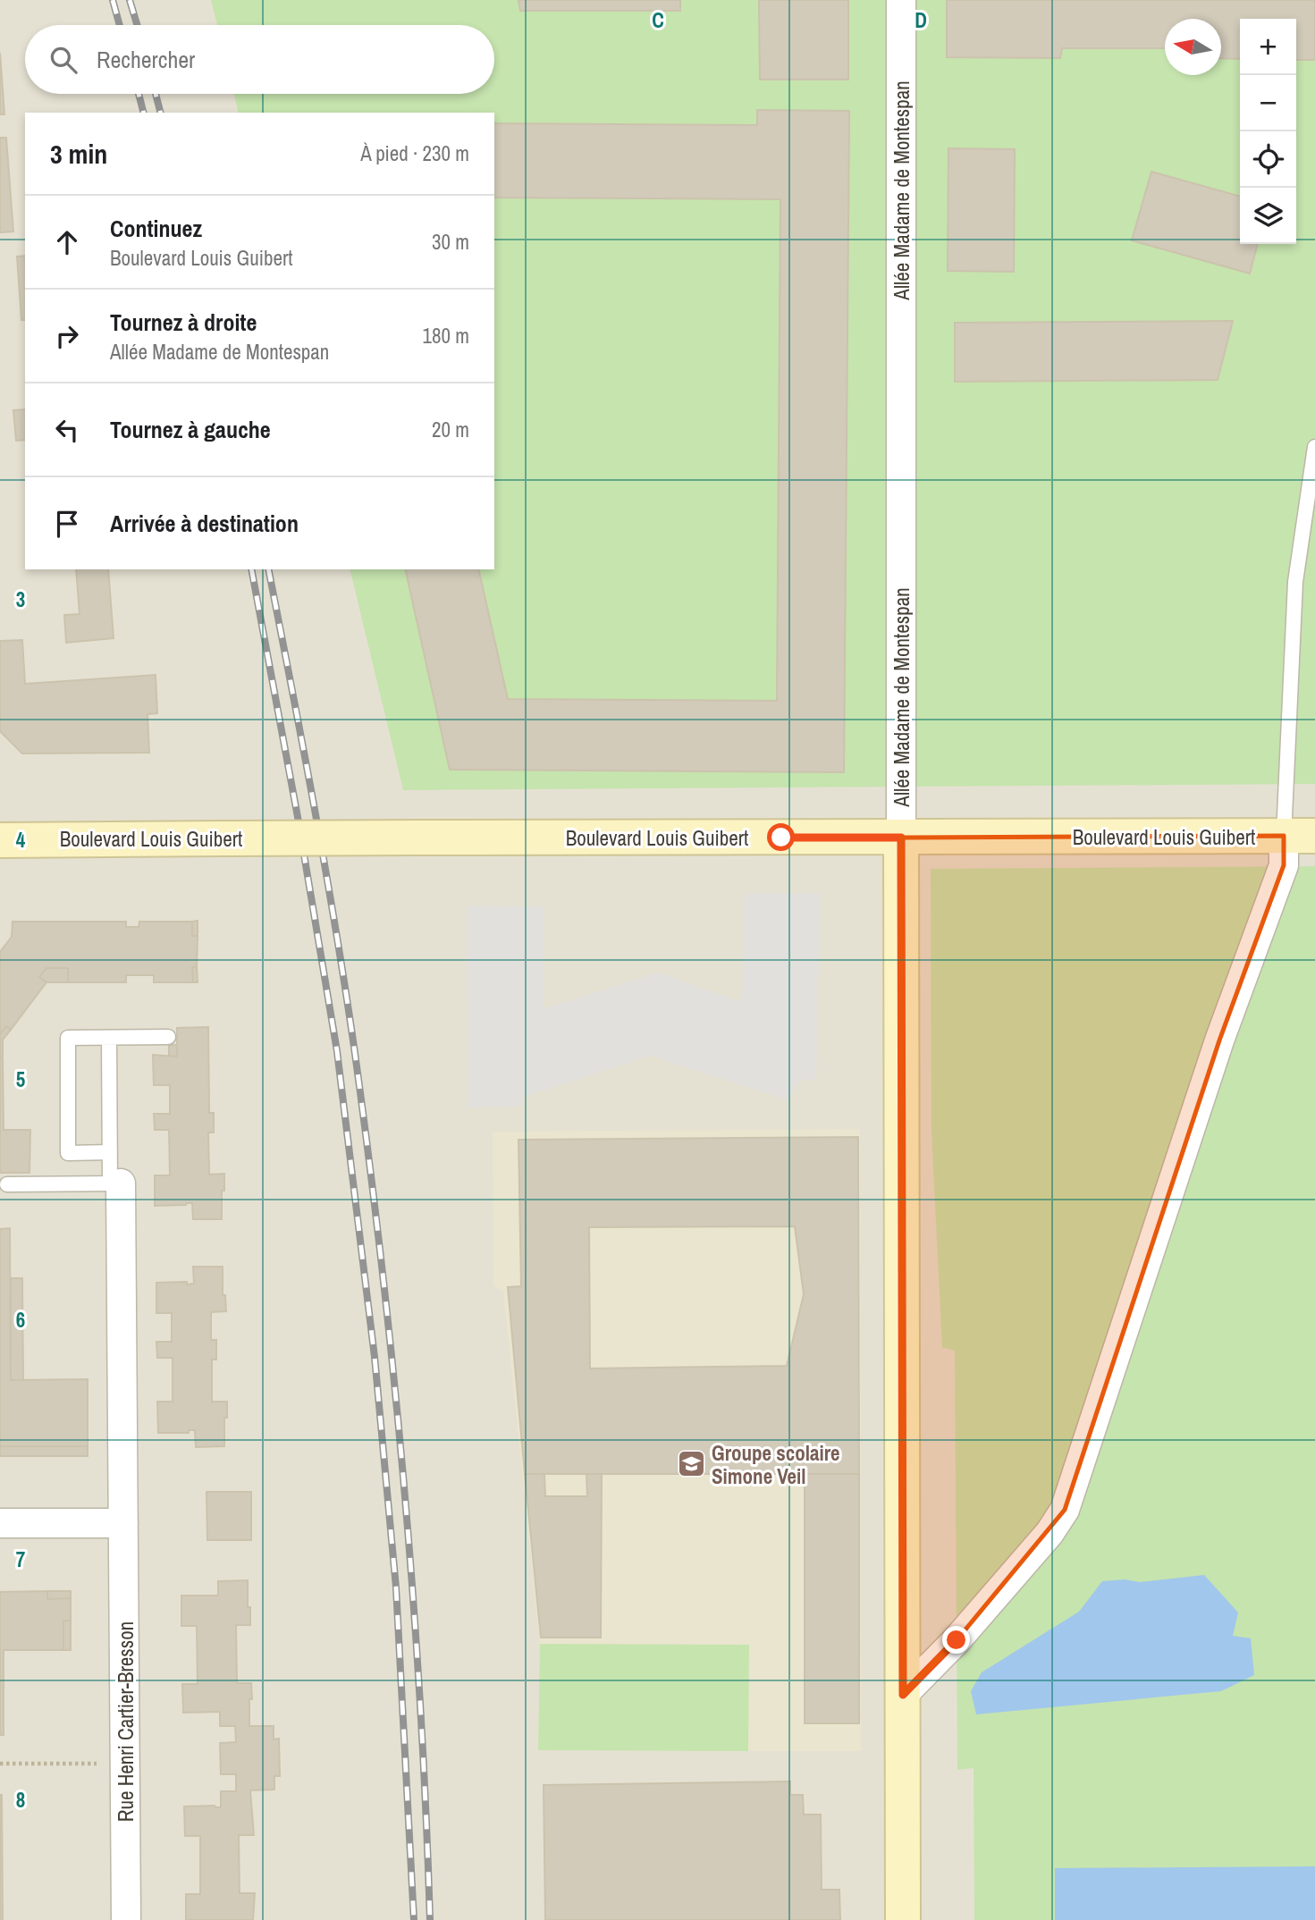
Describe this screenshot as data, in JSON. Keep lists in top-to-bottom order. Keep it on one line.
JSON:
{"streets":{"street":["Allée Madame de Montespan","Boulevard Louis Guibert","Rue Henri Cartier-Bresson"]},"crossings":[["Allée Madame de Montespan","Boulevard Louis Guibert"]],"places":{"school or university":["Groupe scolaire Simone Veil"]},"north":"left","page":{"map_buttons":["+","−"],"search":"Rechercher","heading":["3 min","À pied · 230 m"],"list":[["Continuez","Boulevard Louis Guibert","30 m"],["Tournez à droite","Allée Madame de Montespan","180 m"],["Tournez à gauche","20 m"],"Arrivée à destination"]},"grid":{"columns":["C","D"],"rows":["3","4","5","6","7","8"]}}
